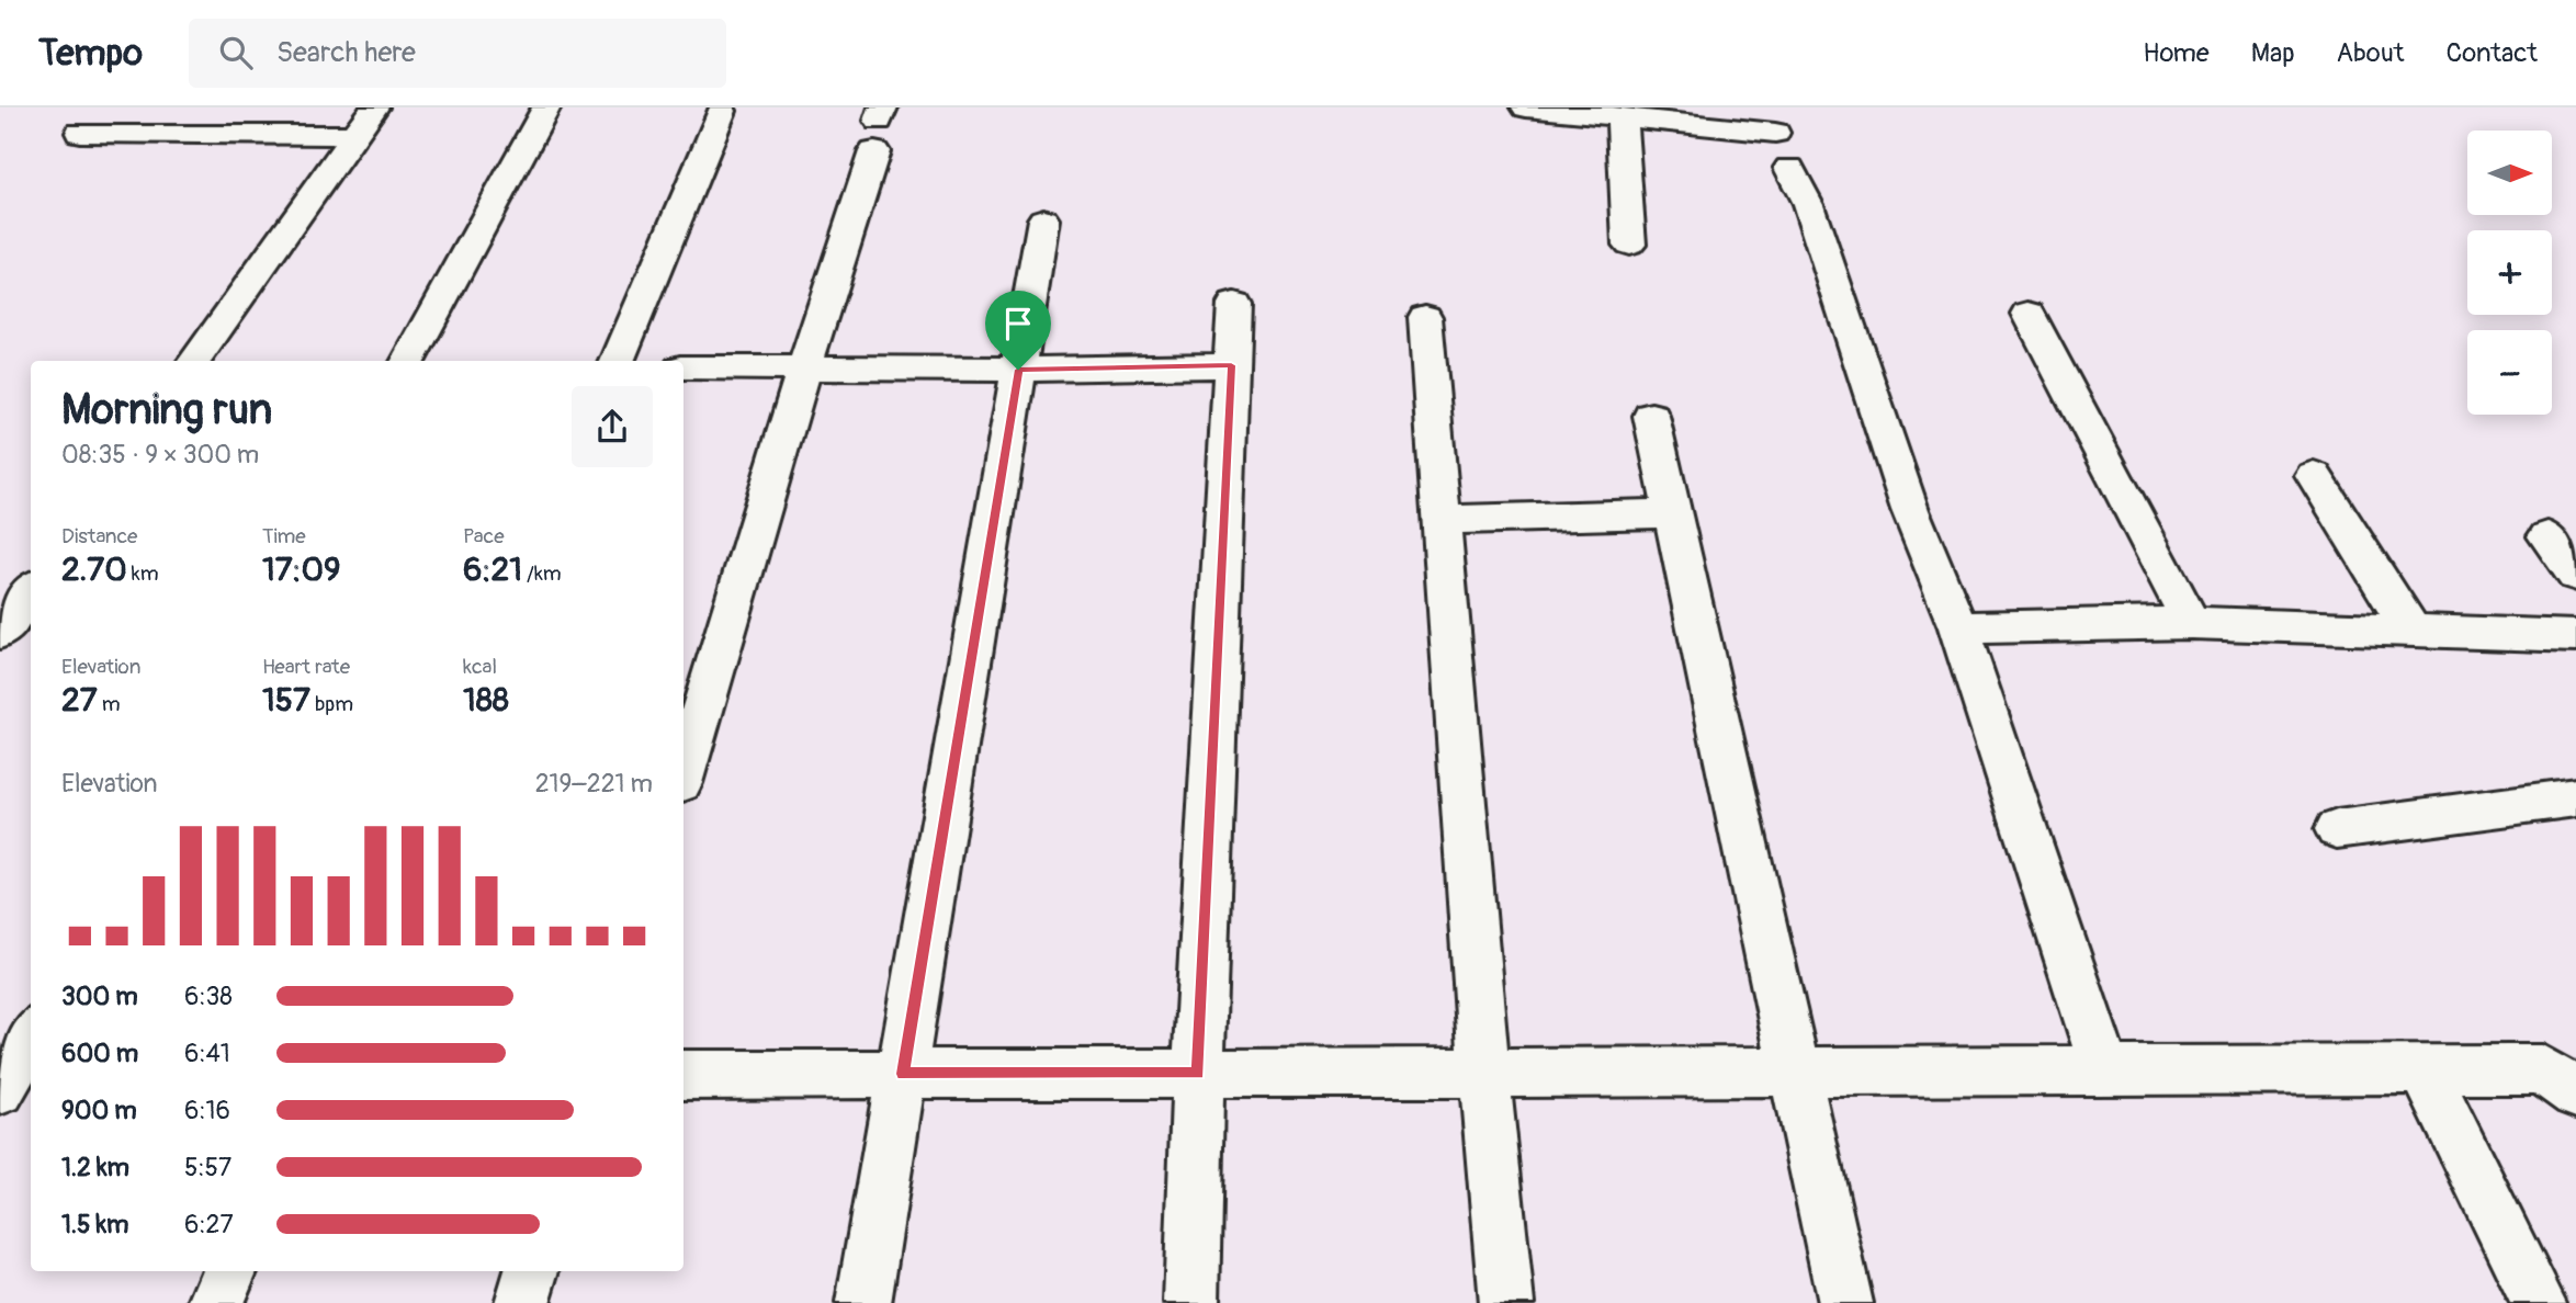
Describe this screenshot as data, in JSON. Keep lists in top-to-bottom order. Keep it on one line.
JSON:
{"north":"right","page":{"header":"Tempo","search":"Search here","nav":["Home","Map","About","Contact"],"map_buttons":["+","−"],"heading":["Morning run","08:35 · 9 × 300 m"],"stats":[["Distance","2.70 km"],["Time","17:09"],["Pace","6:21 /km"],["Elevation","27 m"],["Heart rate","157 bpm"],["kcal","188"]],"chart":["Elevation","219–221 m"],"list":[{"name":"300 m","note":"6:38"},{"name":"600 m","note":"6:41"},{"name":"900 m","note":"6:16"},{"name":"1.2 km","note":"5:57"},{"name":"1.5 km","note":"6:27"}]}}
